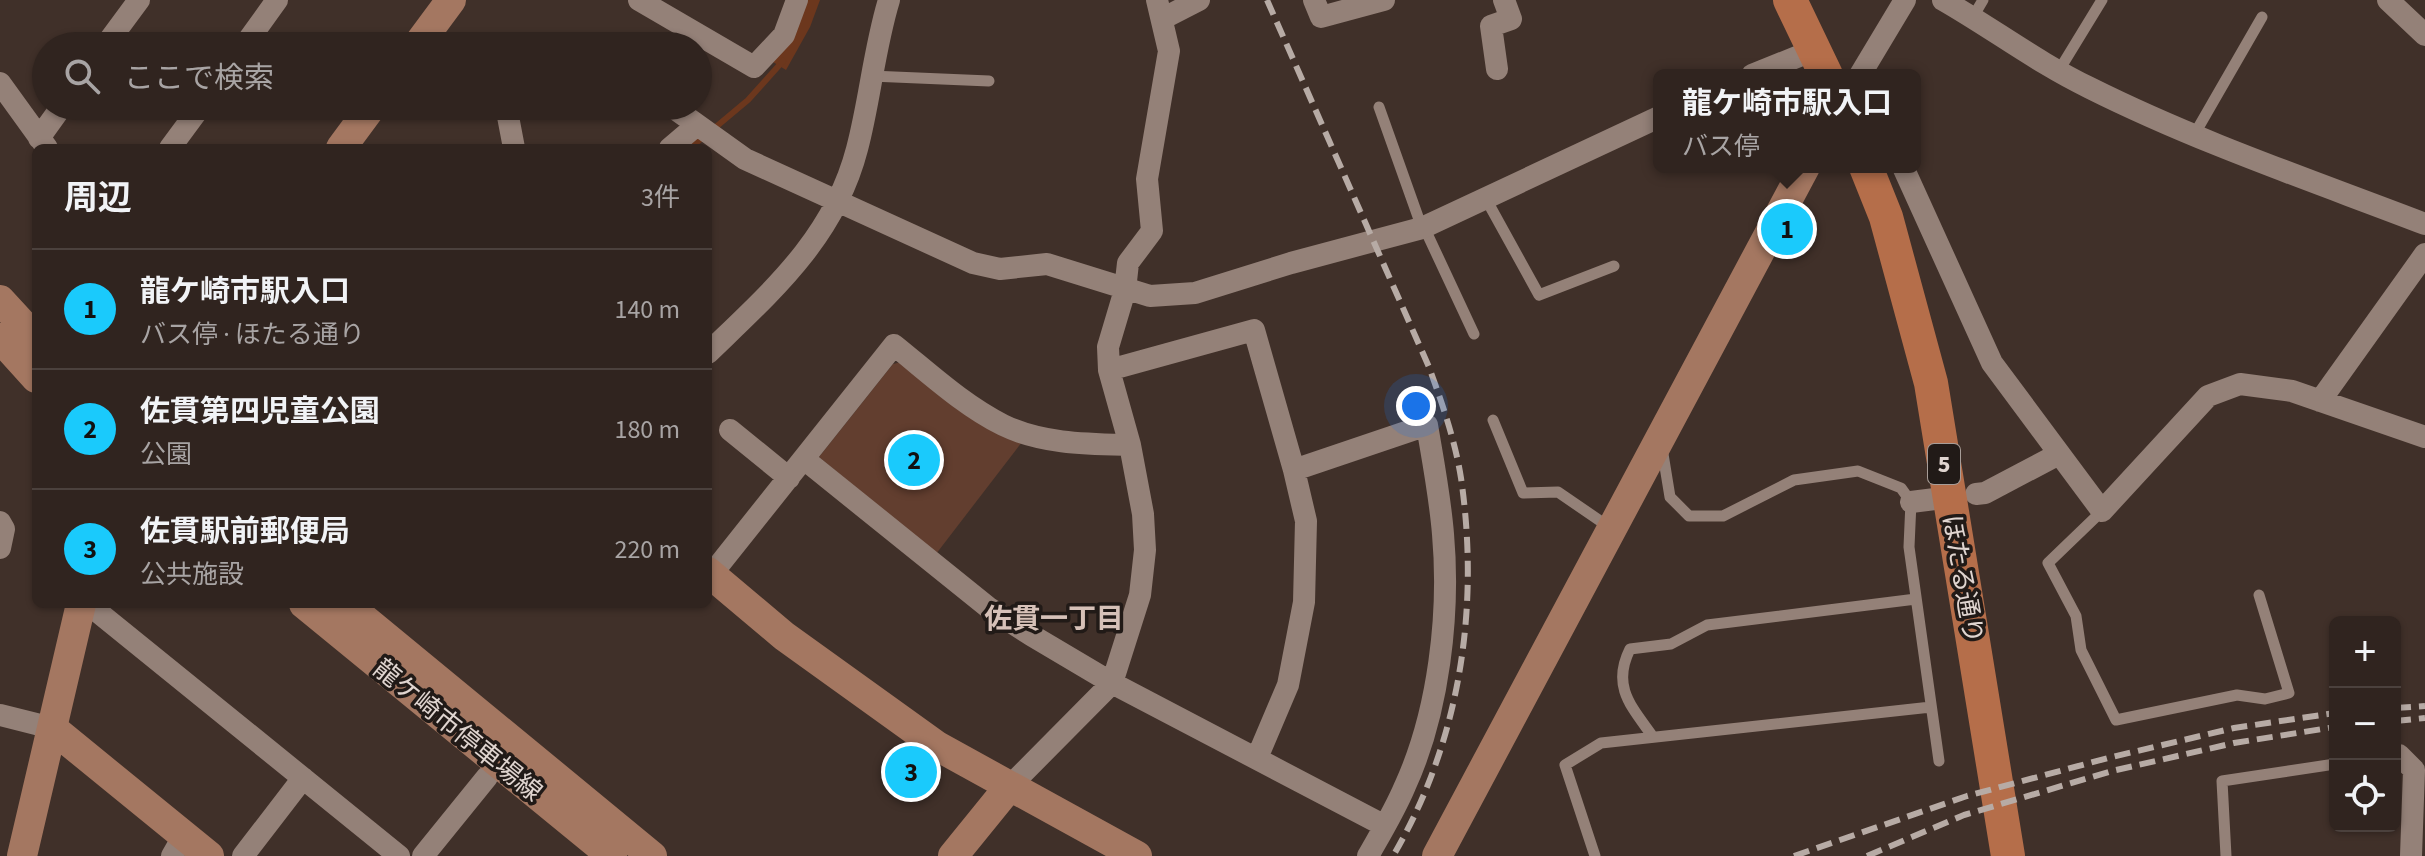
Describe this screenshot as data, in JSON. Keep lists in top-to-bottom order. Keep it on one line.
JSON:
{"streets":{"main road":["5","ほたる通り"],"street":["龍ケ崎市停車場線"]},"districts":["佐貫一丁目"],"page":{"search":"ここで検索","popup":["龍ケ崎市駅入口","バス停"],"heading":["周辺","3件"],"pins":["1","2","3"],"list":[{"mark":"1","name":"龍ケ崎市駅入口","note":"バス停 · ほたる通り","value":"140 m"},{"mark":"2","name":"佐貫第四児童公園","note":"公園","value":"180 m"},{"mark":"3","name":"佐貫駅前郵便局","note":"公共施設","value":"220 m"}],"map_buttons":["+","−"]}}
